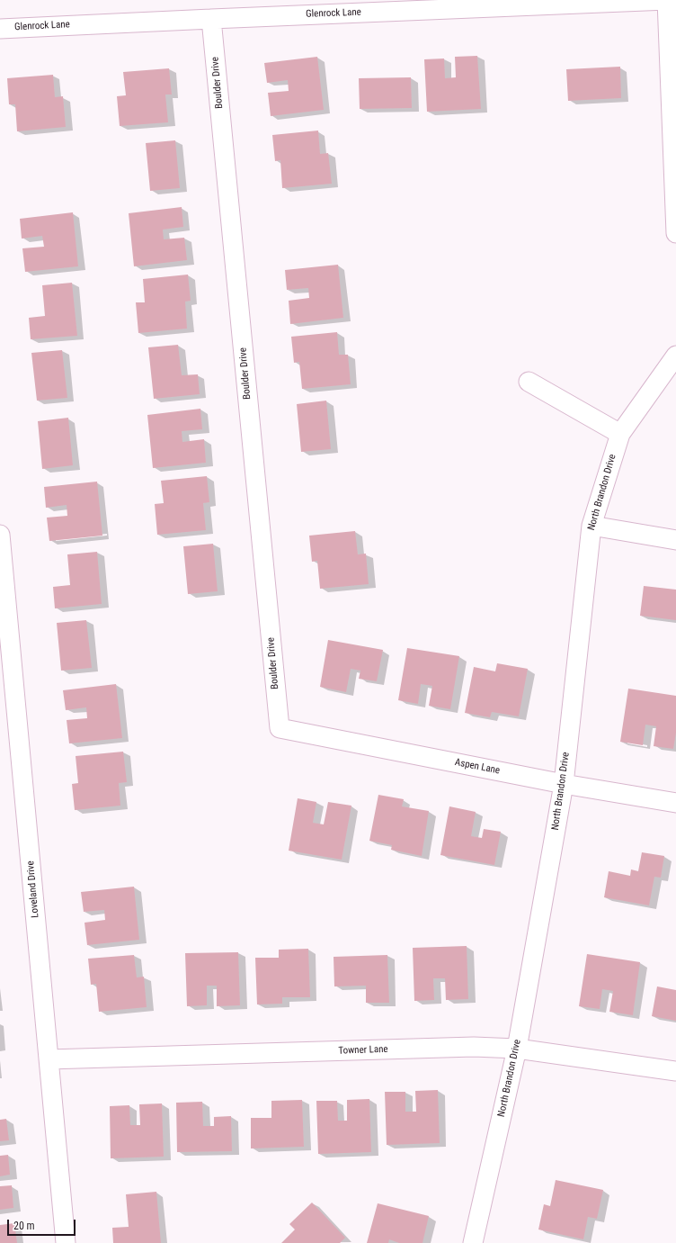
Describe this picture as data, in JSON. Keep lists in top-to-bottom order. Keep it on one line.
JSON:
{"streets":{"street":["Glenrock Lane","Boulder Drive","North Brandon Drive","Aspen Lane","Loveland Drive","Towner Lane"]},"crossings":[["Glenrock Lane","Boulder Drive"],["Boulder Drive","Aspen Lane"],["North Brandon Drive","Aspen Lane"],["North Brandon Drive","Towner Lane"],["Loveland Drive","Towner Lane"]],"scale_bar":"20 m"}
